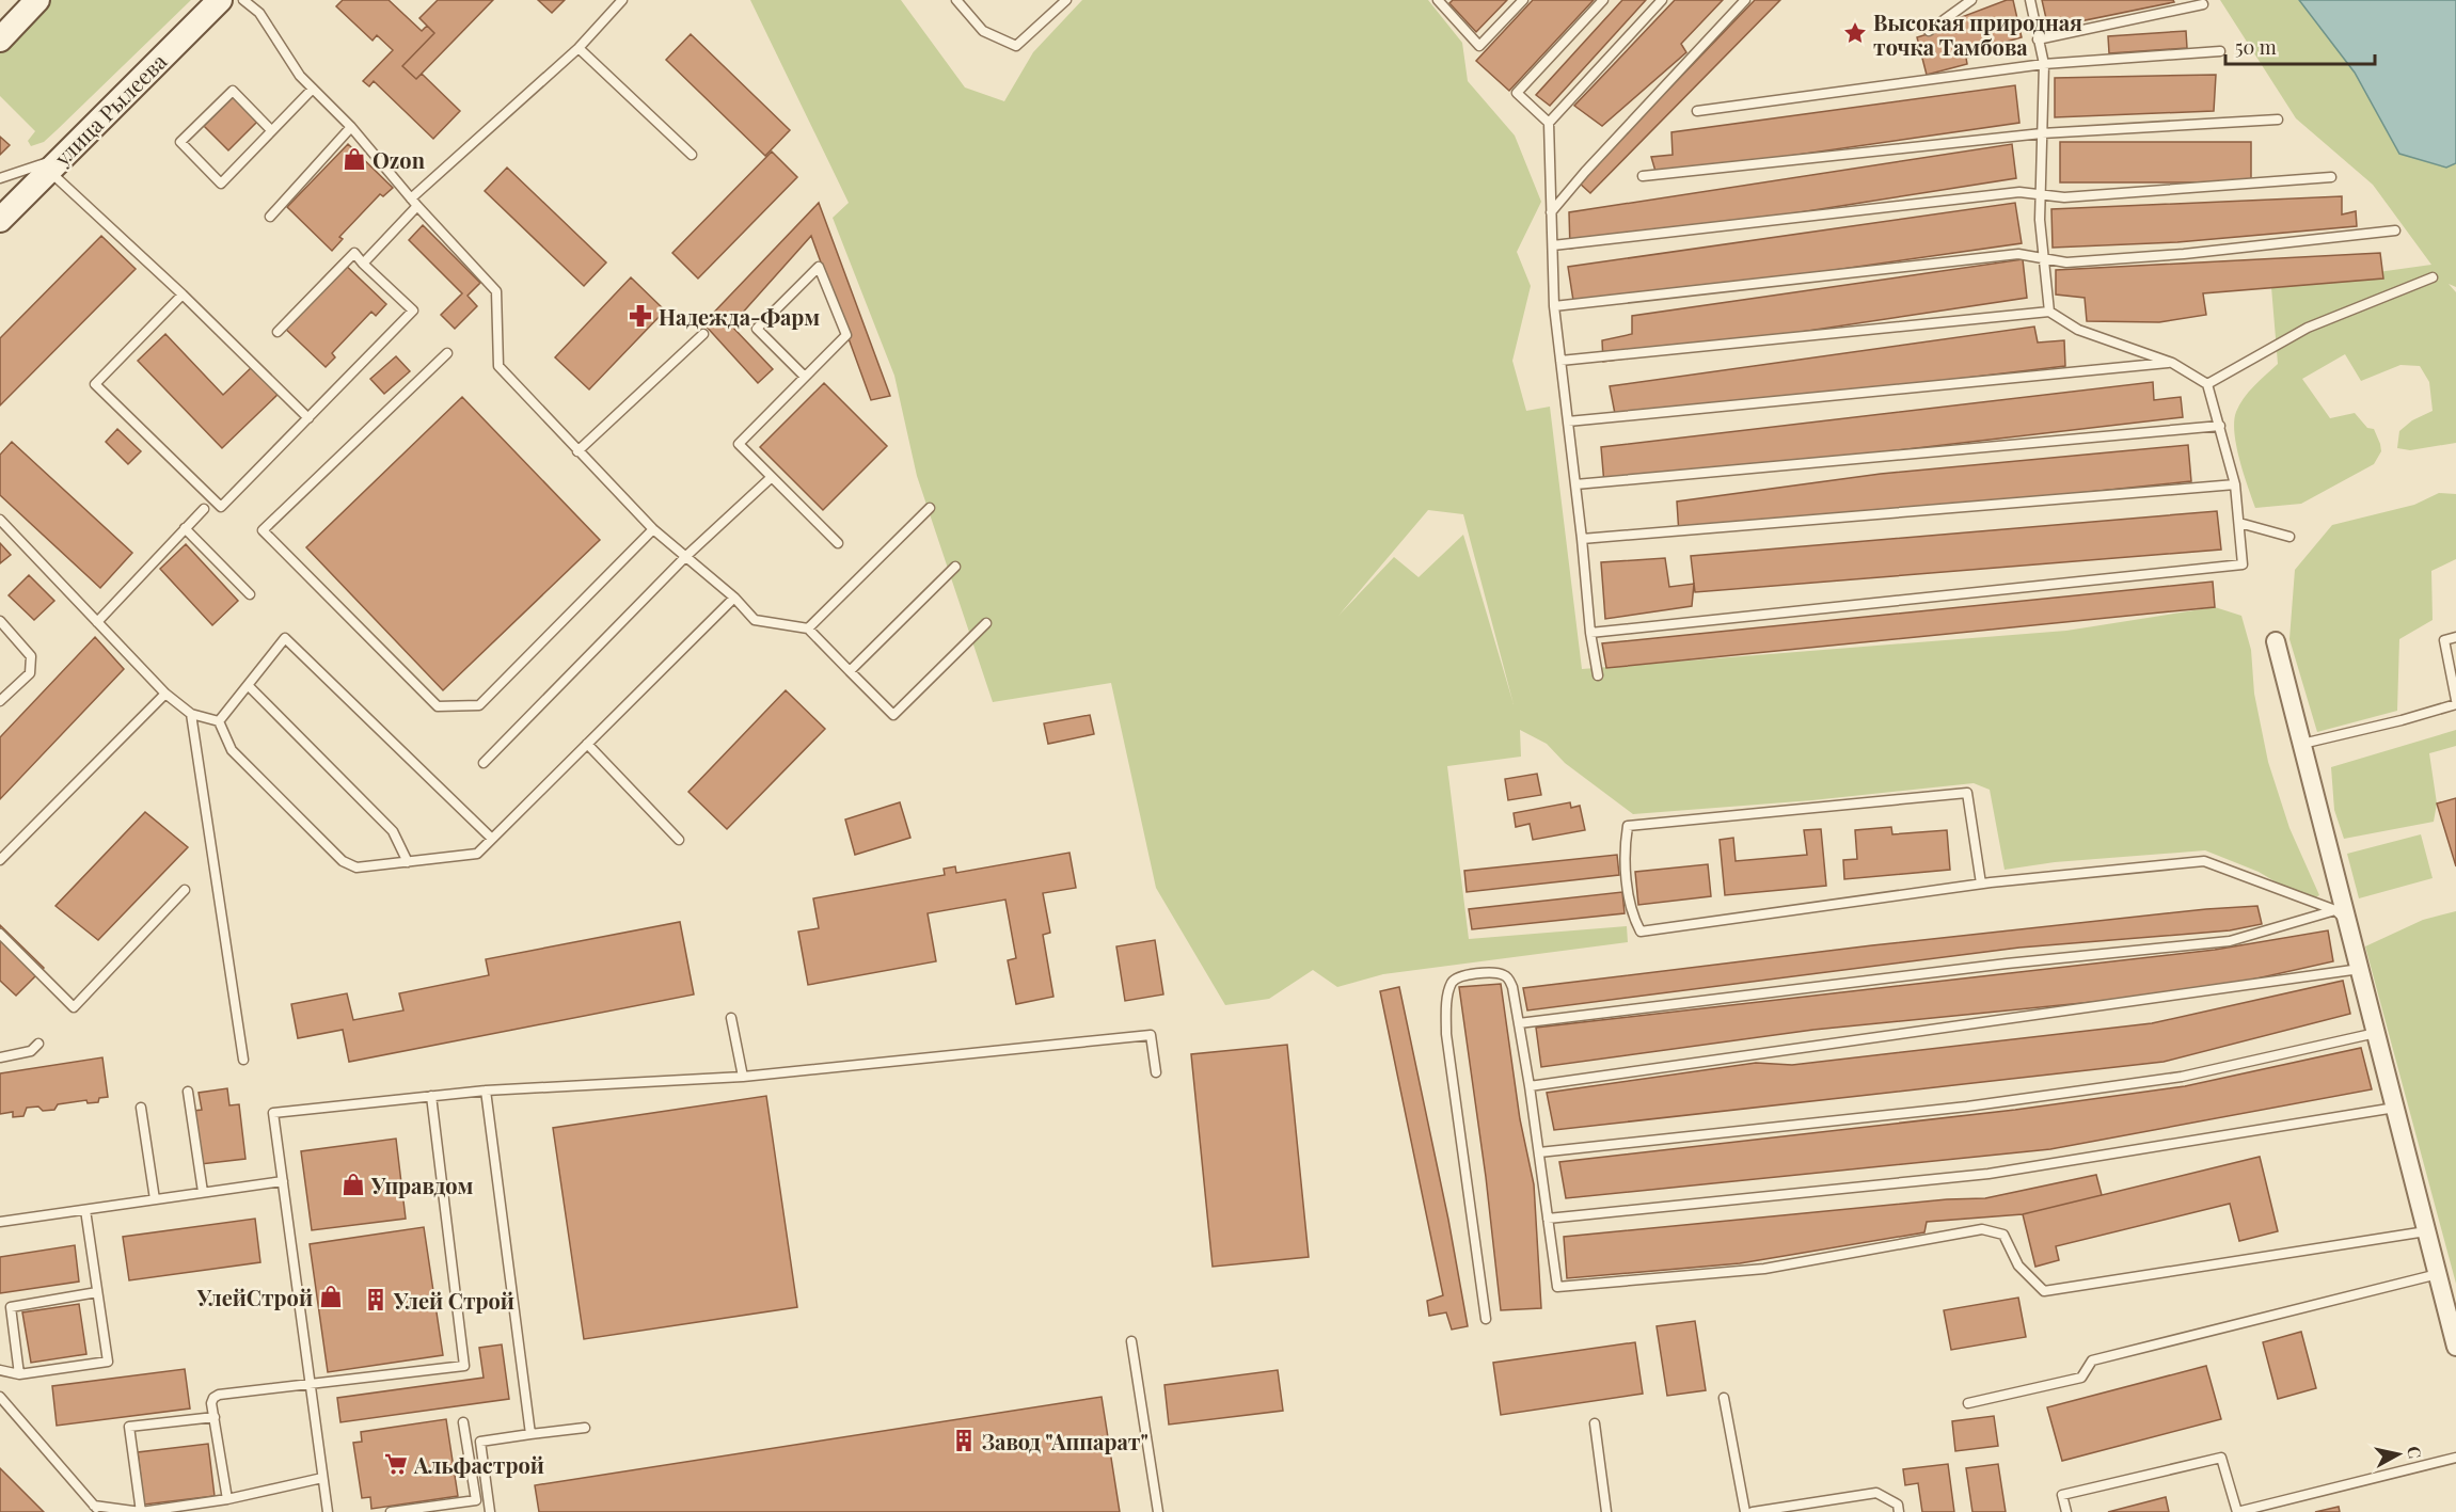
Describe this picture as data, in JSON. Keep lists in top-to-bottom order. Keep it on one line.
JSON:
{"streets":{"main road":["улица Рылеева"]},"places":{"place":["Высокая природная точка Тамбова"],"shop":["Ozon","Управдом","УлейСтрой"],"pharmacy":["Надежда-Фарм"],"building":["Улей Строй","Завод \"Аппарат\""],"supermarket":["Альфастрой"]},"scale_bar":"50 m","north":"right"}
